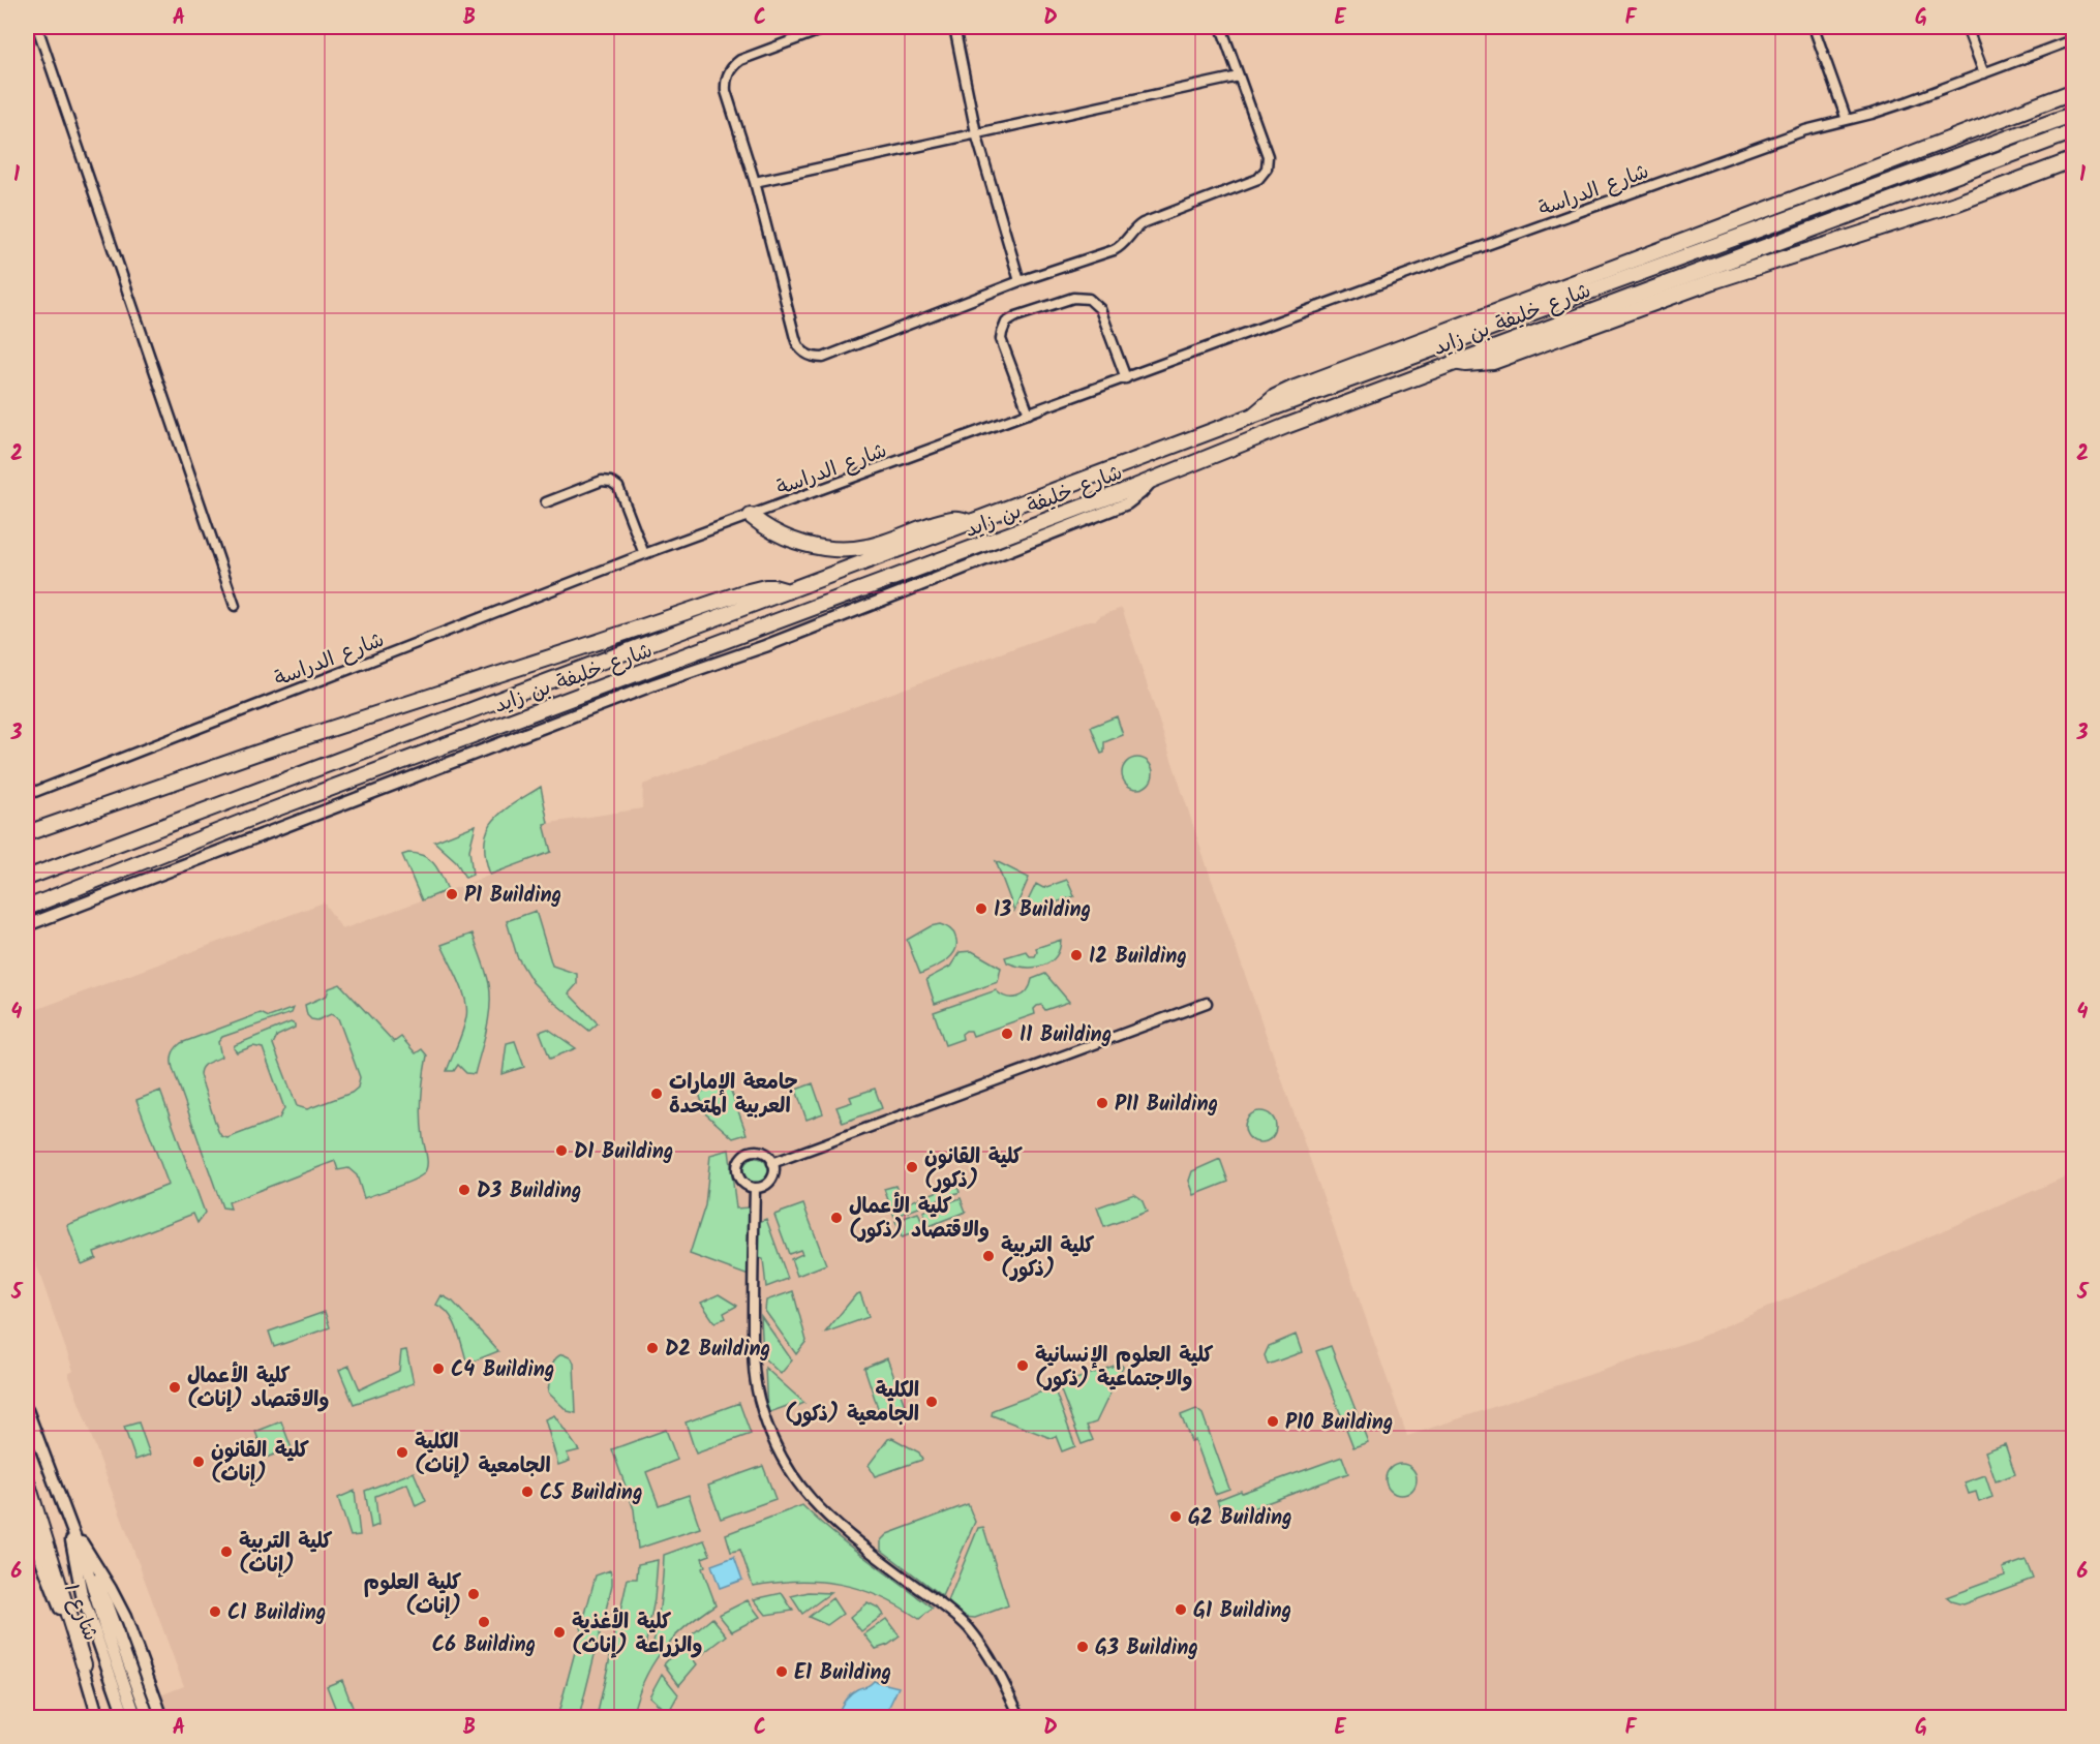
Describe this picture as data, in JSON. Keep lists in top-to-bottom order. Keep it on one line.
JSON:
{"streets":{"main road":["شارع خليفة بن زايد"],"street":["شارع الدراسة","شارع 1"]},"places":["P1 Building","I3 Building","I2 Building","I1 Building","جامعة الإمارات العربية المتحدة","P11 Building","D1 Building","كلية القانون (ذكور)","D3 Building","كلية الأعمال والاقتصاد (ذكور)","كلية التربية (ذكور)","D2 Building","كلية العلوم الإنسانية والاجتماعية (ذكور)","C4 Building","كلية الأعمال والاقتصاد (إناث)","الكلية الجامعية (ذكور)","P10 Building","الكلية الجامعية (إناث)","كلية القانون (إناث)","C5 Building","G2 Building","كلية التربية (إناث)","كلية العلوم (إناث)","G1 Building","C1 Building","C6 Building","كلية الأغذية والزراعة (إناث)","G3 Building","E1 Building"],"grid":{"columns":["A","B","C","D","E","F","G"],"rows":["1","2","3","4","5","6"]}}
